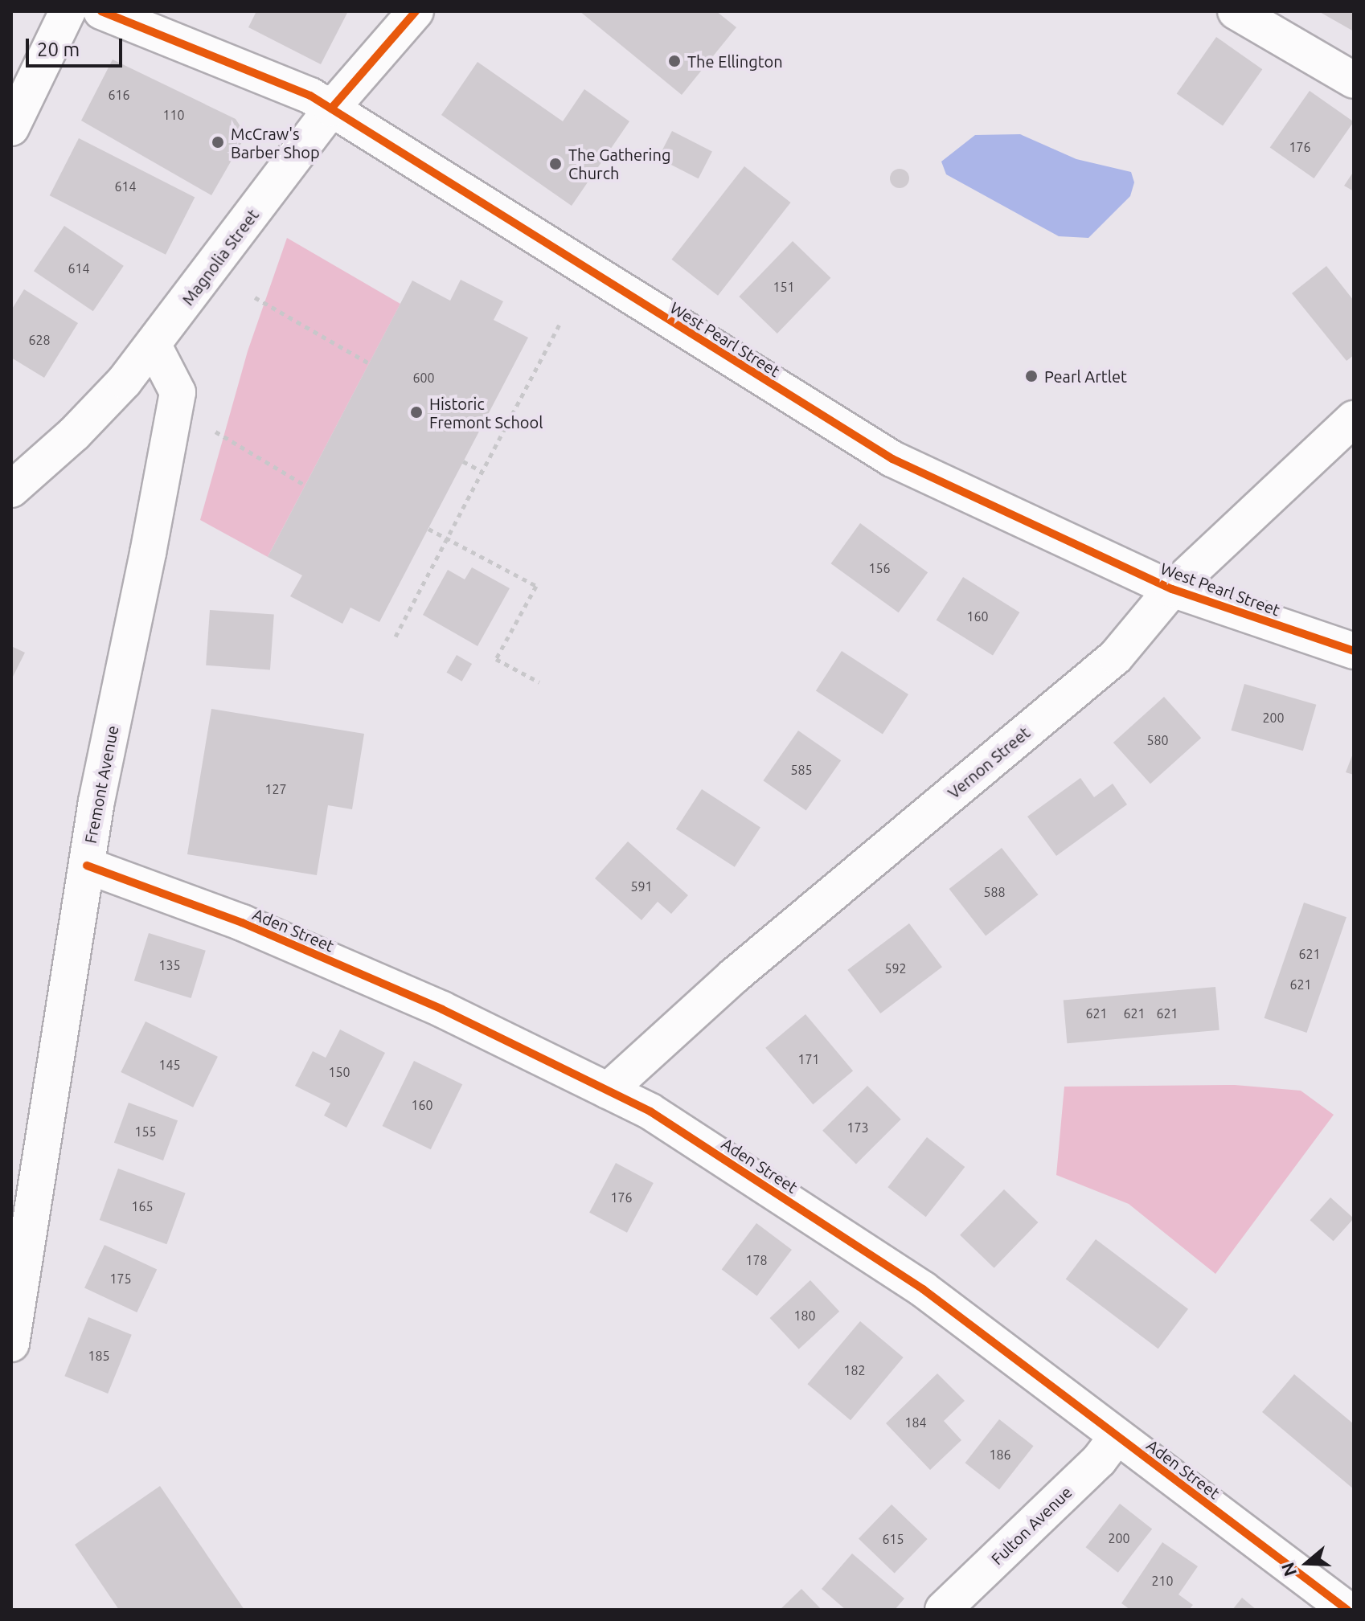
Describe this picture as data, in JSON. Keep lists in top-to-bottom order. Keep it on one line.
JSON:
{"streets":{"street":["Magnolia Street","West Pearl Street","Vernon Street","Fremont Avenue","Aden Street","Fulton Avenue"]},"crossings":[["Magnolia Street","West Pearl Street"],["Magnolia Street","Fremont Avenue"],["West Pearl Street","Vernon Street"],["Vernon Street","Aden Street"],["Fremont Avenue","Aden Street"],["Aden Street","Fulton Avenue"]],"places":["The Ellington","McCraw's Barber Shop","The Gathering Church","Pearl Artlet","Historic Fremont School"],"house_numbers":["616","110","176","614","614","151","628","600","156","160","200","580","585","127","591","588","621","135","592","621","621","621","621","171","145","150","160","173","155","176","165","178","175","180","185","182","184","186","200","615","210"],"scale_bar":"20 m","north":"left"}
